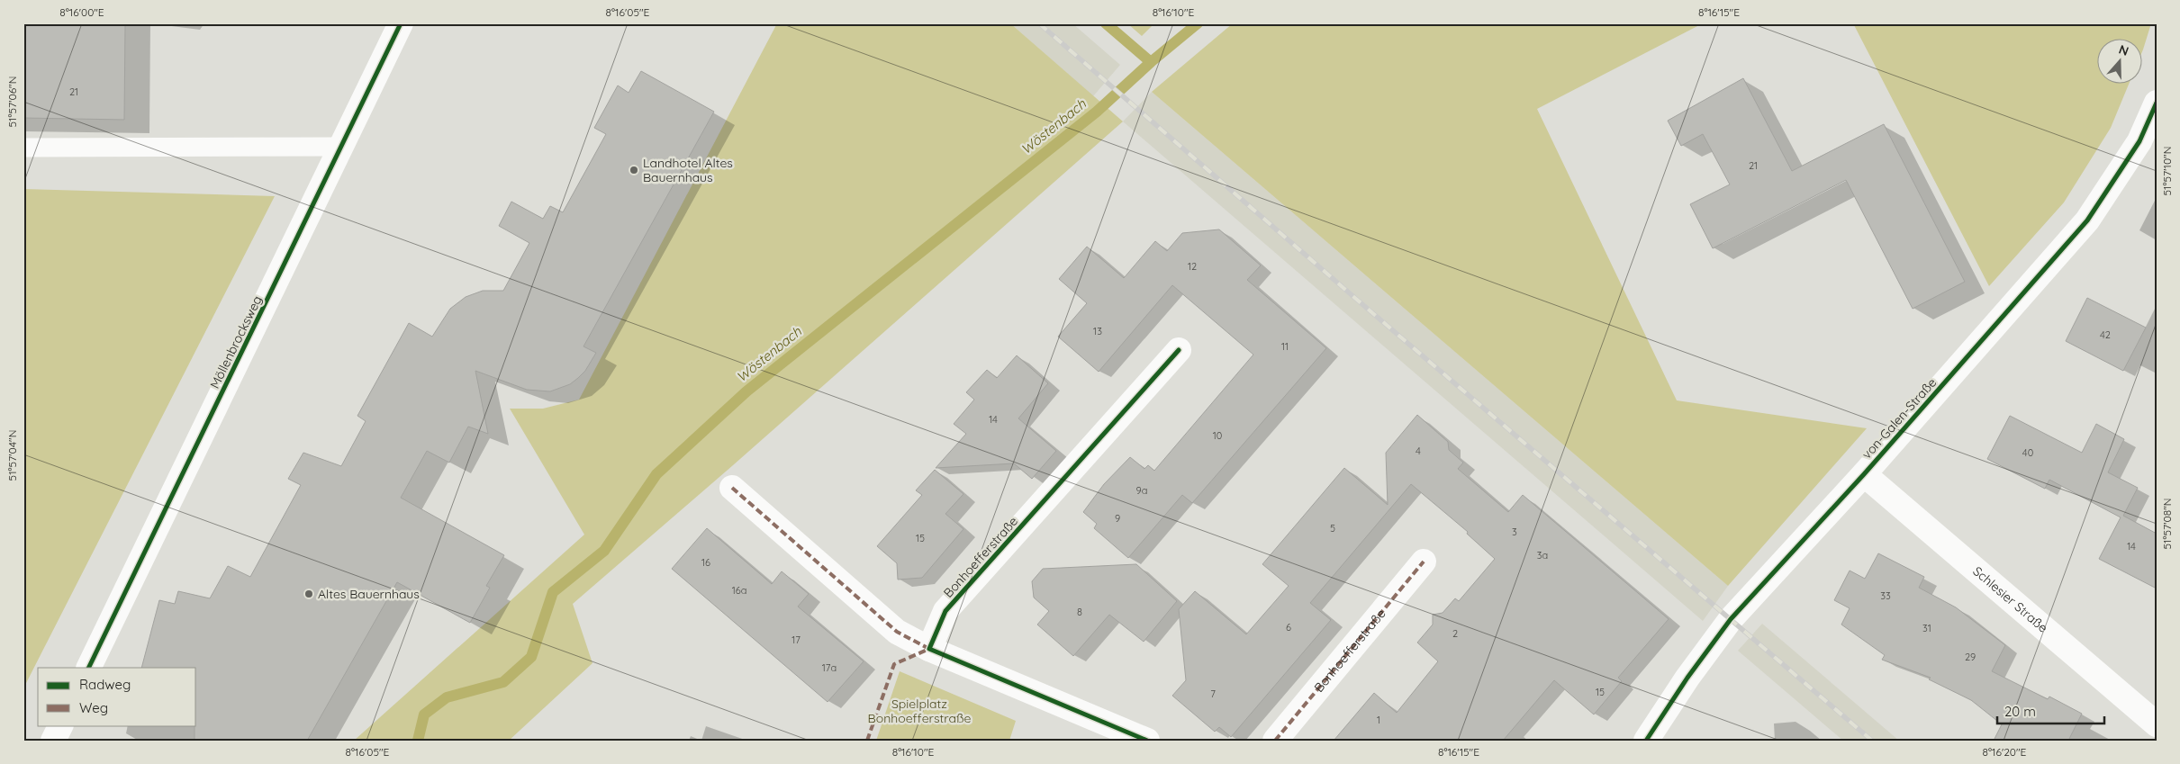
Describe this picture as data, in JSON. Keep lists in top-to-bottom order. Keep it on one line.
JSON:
{"streets":{"street":["Möllenbrocksweg","von-Galen-Straße","Bonhoefferstraße","Schlesier Straße"]},"crossings":[["von-Galen-Straße","Schlesier Straße"]],"water":["Wöstenbach"],"parks":["Spielplatz Bonhoefferstraße"],"places":["Landhotel Altes Bauernhaus","Altes Bauernhaus"],"house_numbers":["21","21","12","13","42","11","14","10","4","40","9a","9","5","3","15","14","3a","16","16a","33","8","6","31","2","17","29","17a","15","7","1"],"legend":["Radweg","Weg"],"scale_bar":"20 m","north":"top","coordinates":["8°16'00\"E","8°16'05\"E","8°16'10\"E","8°16'15\"E","51°57'06\"N","51°57'10\"N","51°57'04\"N","51°57'08\"N","8°16'20\"E"]}
